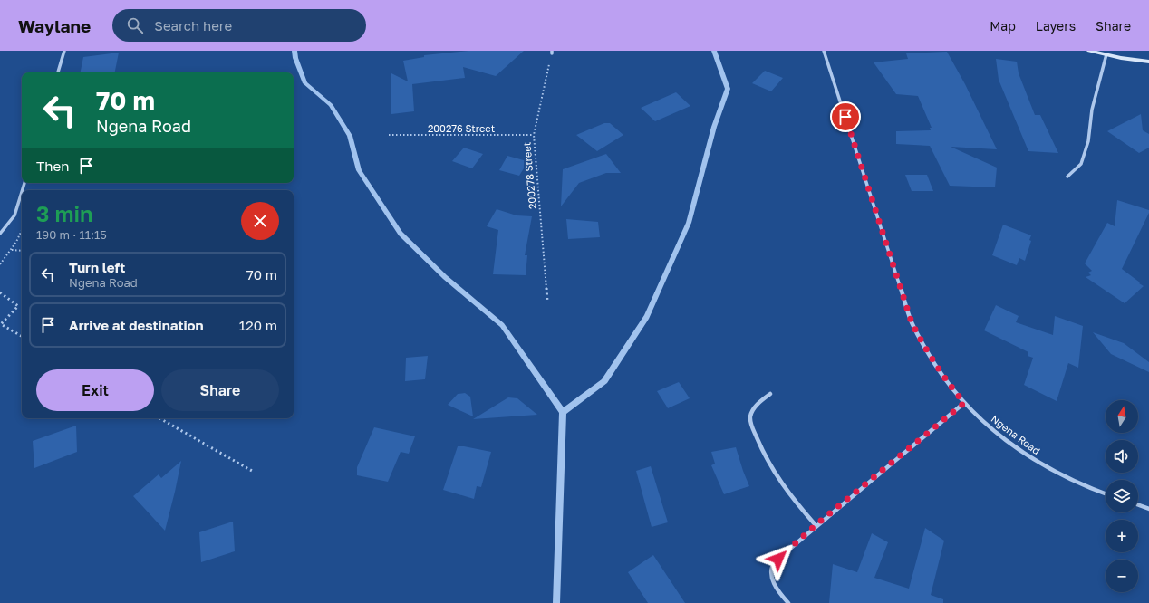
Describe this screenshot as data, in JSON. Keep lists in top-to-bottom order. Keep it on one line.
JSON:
{"streets":{"street":["Ngena Road"],"path":["200276 Street","200278 Street"]},"crossings":[["200276 Street","200278 Street"]],"north":"top","page":{"header":"Waylane","search":"Search here","nav":["Map","Layers","Share"],"turn":["70 m","Ngena Road"],"then":"Then","heading":["3 min","190 m · 11:15"],"list":[{"name":"Turn left","note":"Ngena Road","value":"70 m"},{"name":"Arrive at destination","value":"120 m"}],"buttons":["Exit","Share"],"map_buttons":["+","−"]}}
